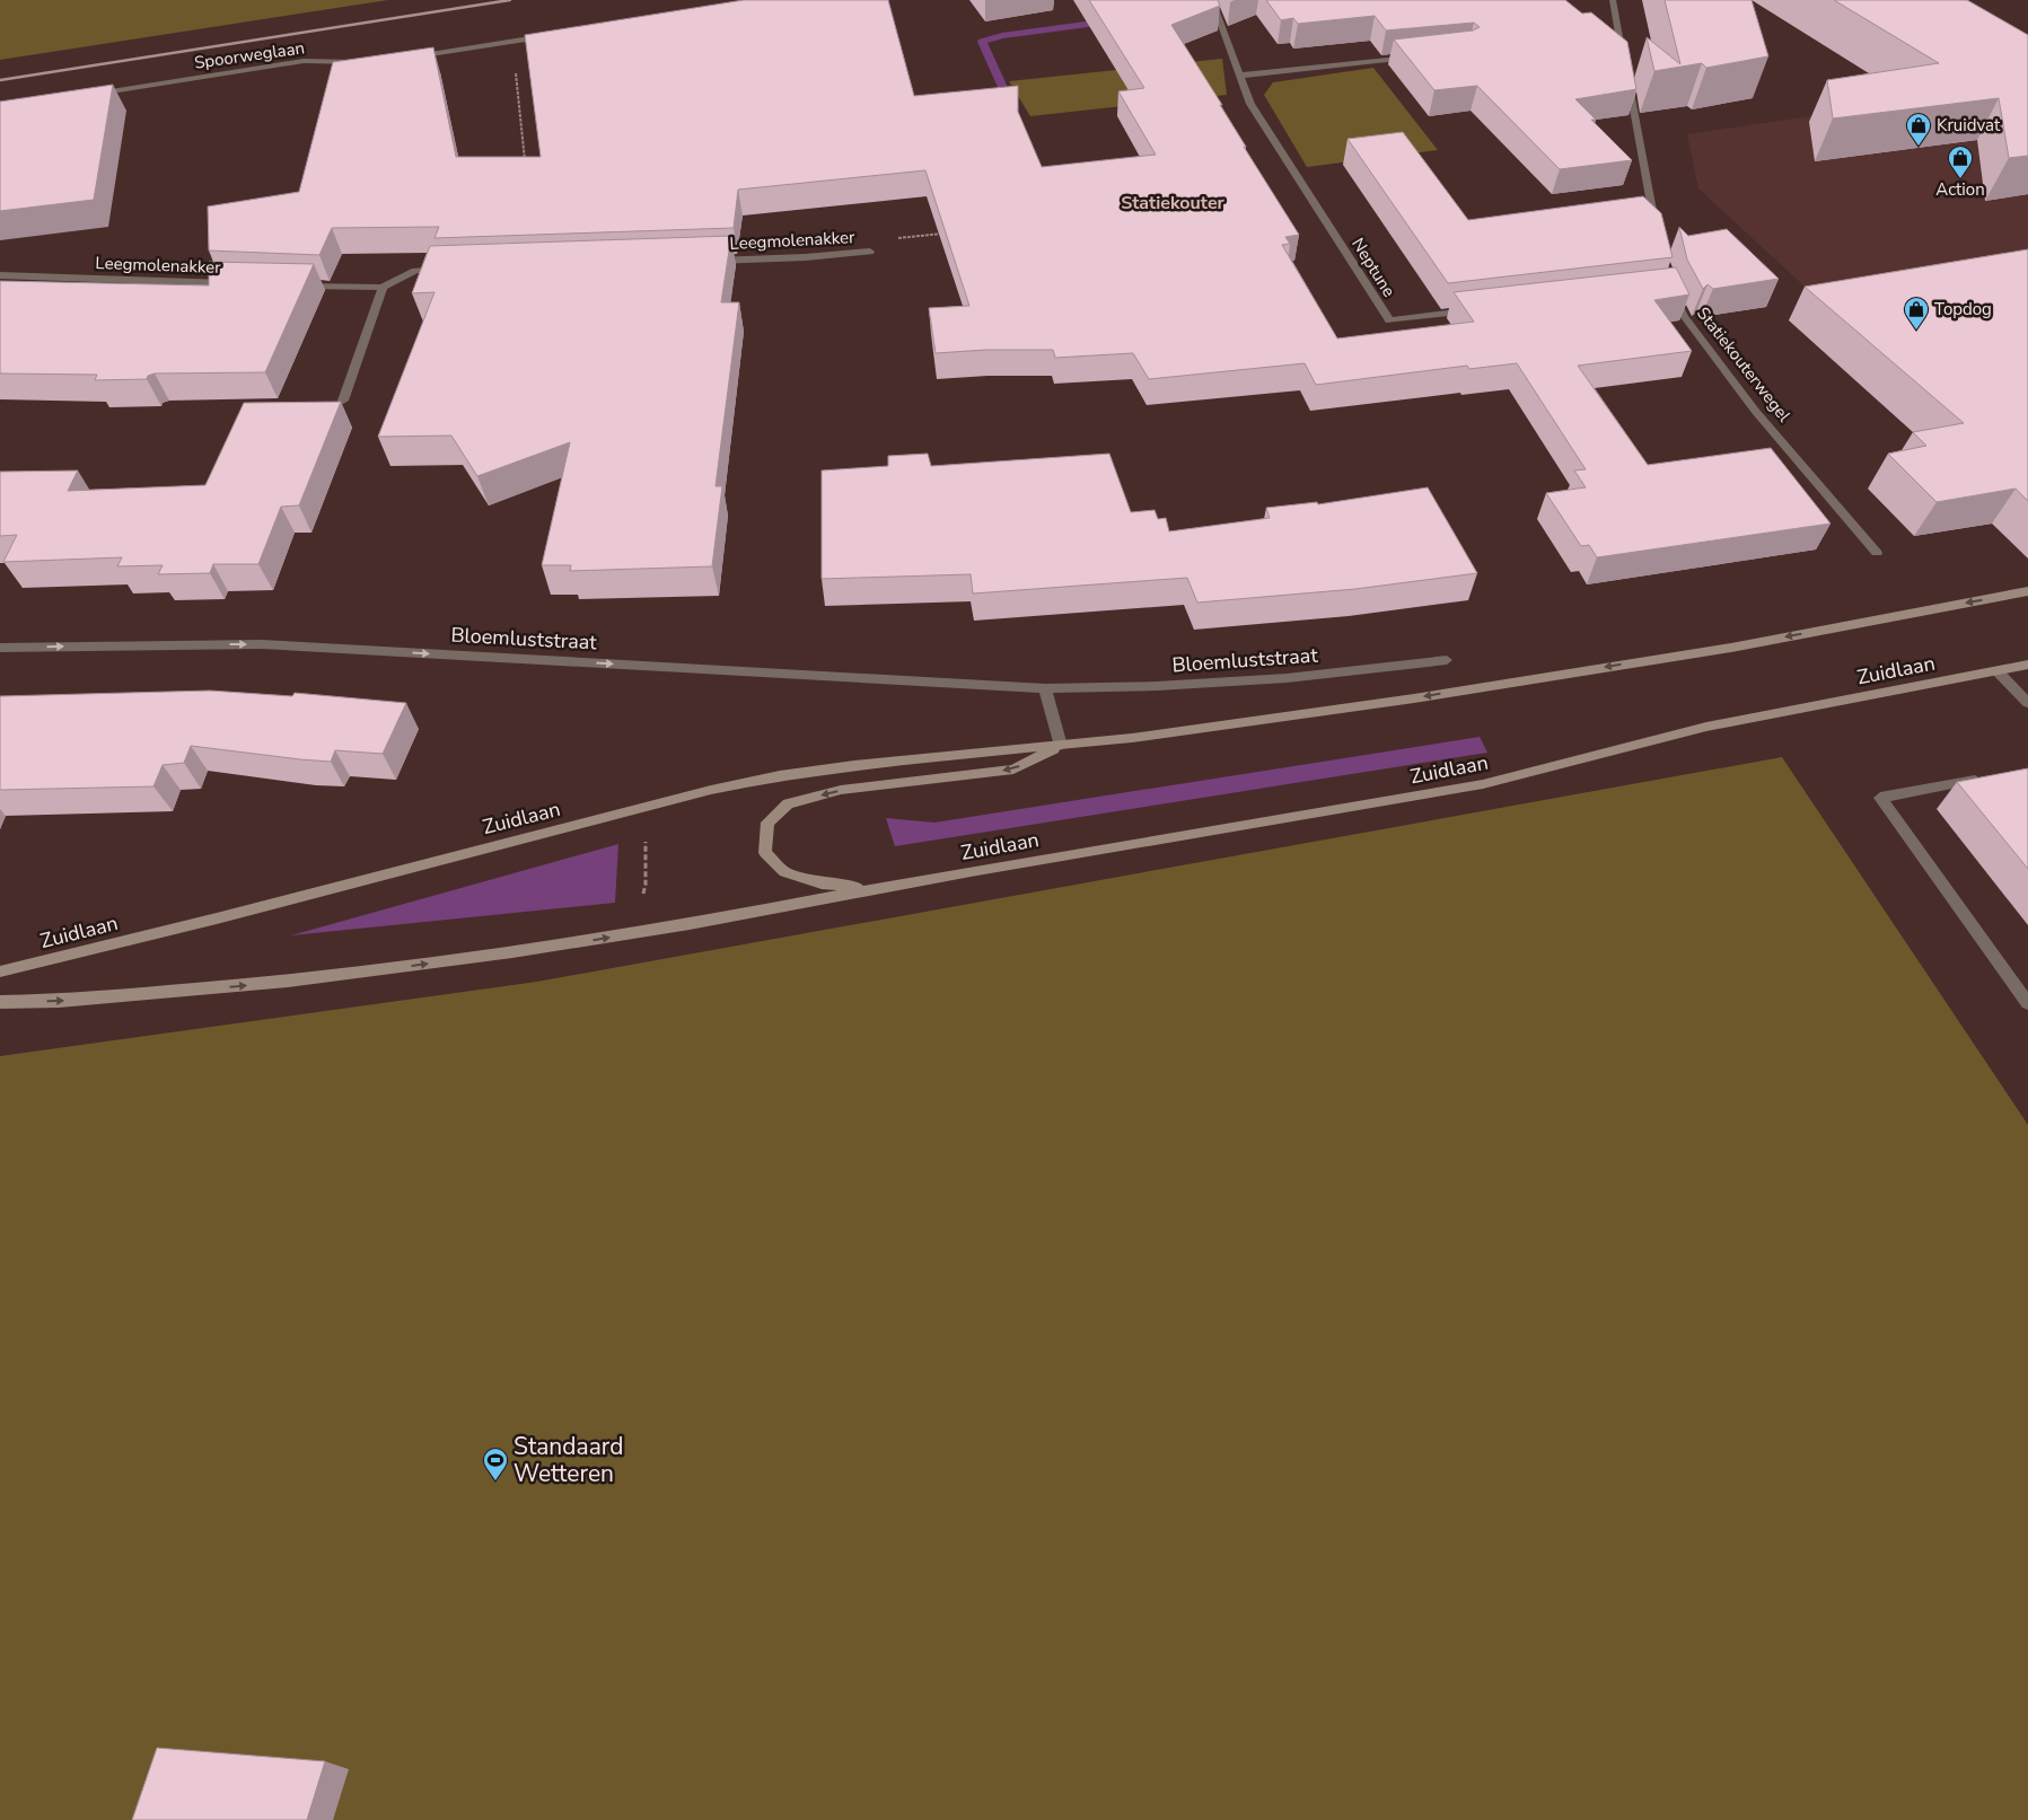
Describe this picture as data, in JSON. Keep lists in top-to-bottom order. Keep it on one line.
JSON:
{"streets":{"main road":["Zuidlaan"],"street":["Spoorweglaan","Leegmolenakker","Neptune","Statiekouterwegel","Bloemluststraat"]},"one_way":["Bloemluststraat"],"districts":["Statiekouter"],"places":{"shop":["Kruidvat","Action","Topdog"],"sports":["Standaard Wetteren"]}}
